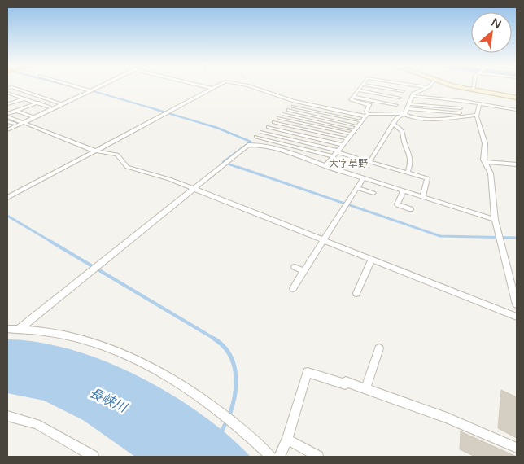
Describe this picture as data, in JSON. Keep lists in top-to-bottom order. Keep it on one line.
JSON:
{"districts":["大字草野"],"water":["長峡川"],"north":"top right"}
